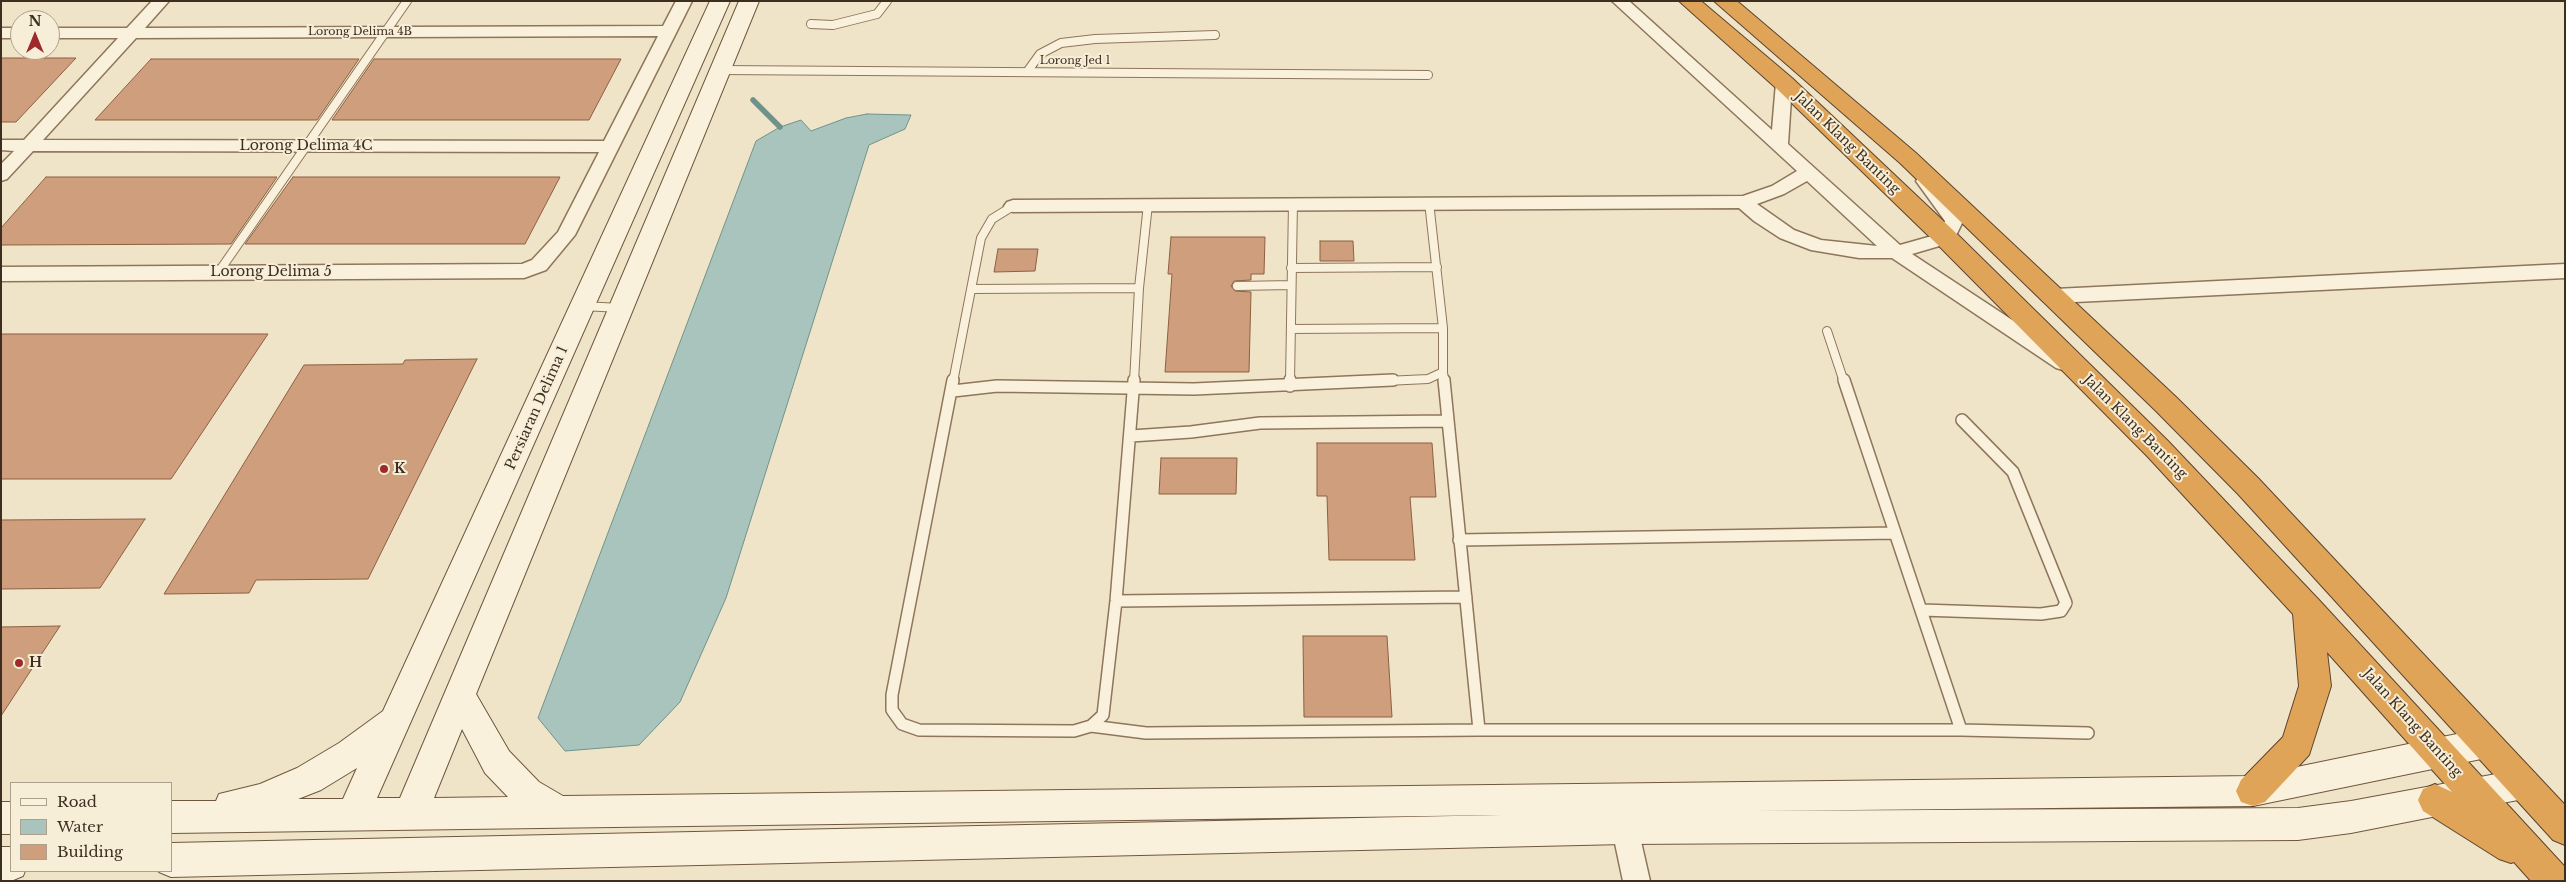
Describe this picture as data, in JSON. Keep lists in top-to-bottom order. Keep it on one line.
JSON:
{"streets":{"highway":["Jalan Klang Banting"],"street":["Lorong Delima 4B","Lorong Delima 4C","Lorong Delima 5","Persiaran Delima 1"],"lane":["Lorong Jed 1"]},"crossings":[["Lorong Delima 4C","Lorong Delima 5"]],"places":["K","H"],"legend":["Road","Water","Building"],"north":"top"}
